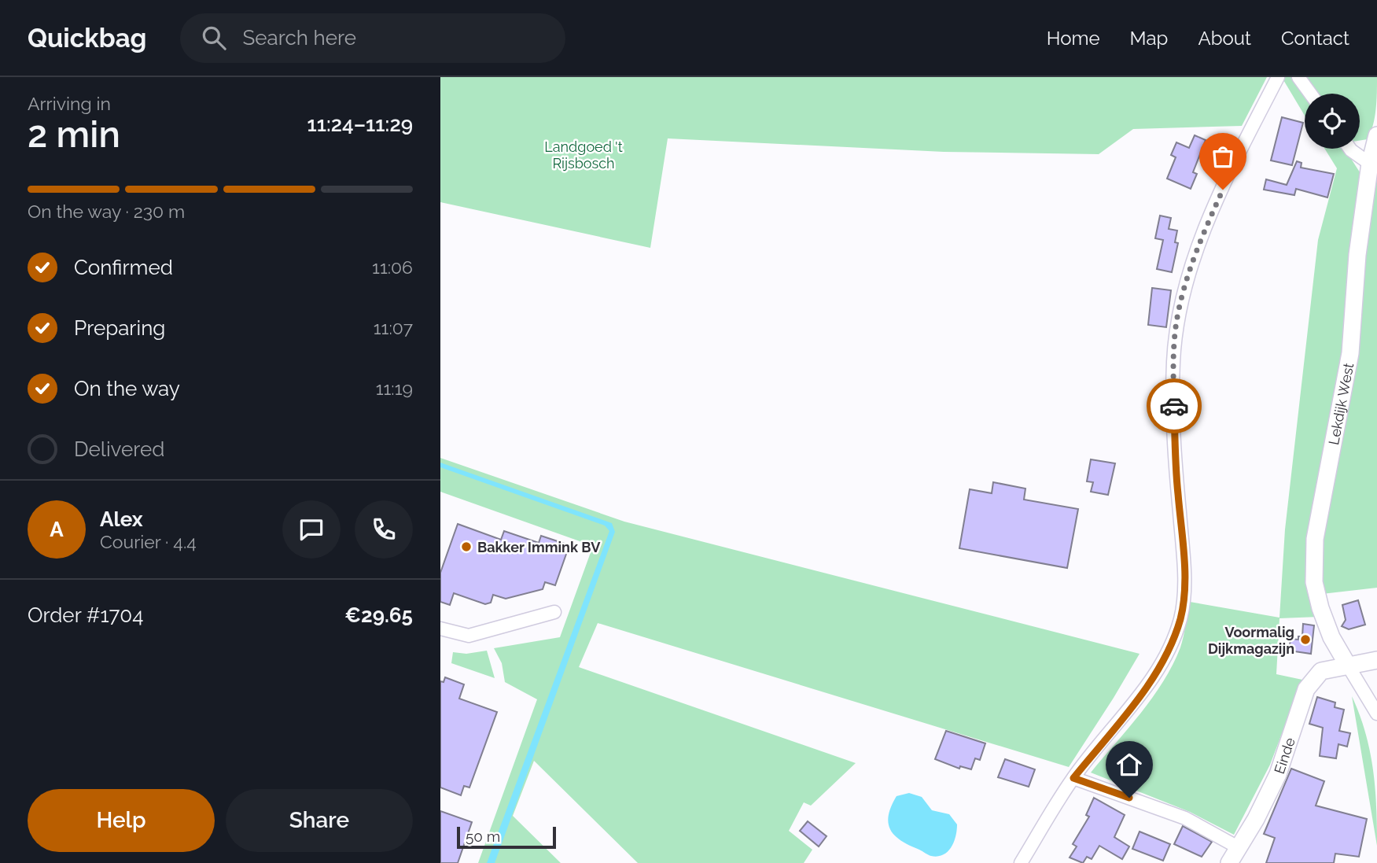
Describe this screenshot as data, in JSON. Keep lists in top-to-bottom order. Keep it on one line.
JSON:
{"streets":{"street":["Lekdijk West","Einde"]},"crossings":[["Lekdijk West","Einde"]],"parks":["Landgoed 't Rijsbosch"],"places":["Bakker Immink BV","Voormalig Dijkmagazijn"],"scale_bar":"50 m","page":{"header":"Quickbag","search":"Search here","nav":["Home","Map","About","Contact"],"heading":["2 min","Arriving in","11:24–11:29"],"panel":["Alex","Courier · 4.4","Order #1704","€29.65"],"bar":"On the way · 230 m","list":[["Confirmed","11:06"],["Preparing","11:07"],["On the way","11:19"],"Delivered"],"round":"A","buttons":["Help","Share"],"scale":"50 m"}}
